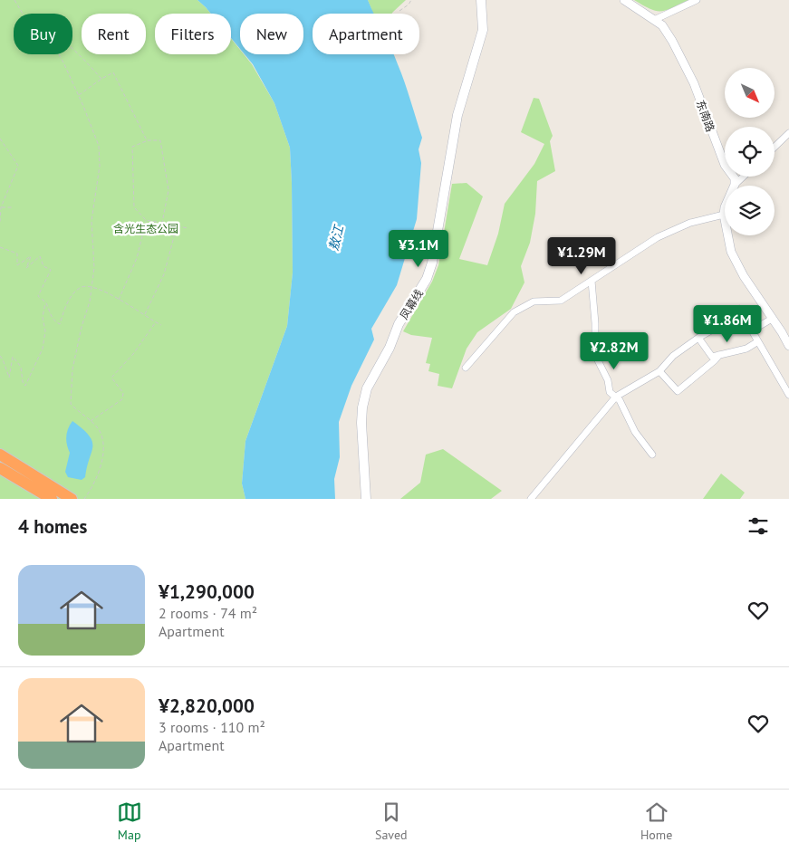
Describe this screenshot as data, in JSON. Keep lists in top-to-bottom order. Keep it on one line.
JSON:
{"streets":{"main road":["凤幕线"],"street":["东南路"]},"water":["敖江"],"parks":["含光生态公园"],"north":"bottom right","page":{"chip":["Buy","Rent","Filters","New","Apartment"],"price":["¥3.1M","¥1.29M","¥1.86M","¥2.82M"],"heading":"4 homes","list":[{"name":"¥1,290,000","note":"2 rooms · 74 m² · Apartment"},{"name":"¥2,820,000","note":"3 rooms · 110 m² · Apartment"}],"tabs":["Map","Saved","Home"]}}
